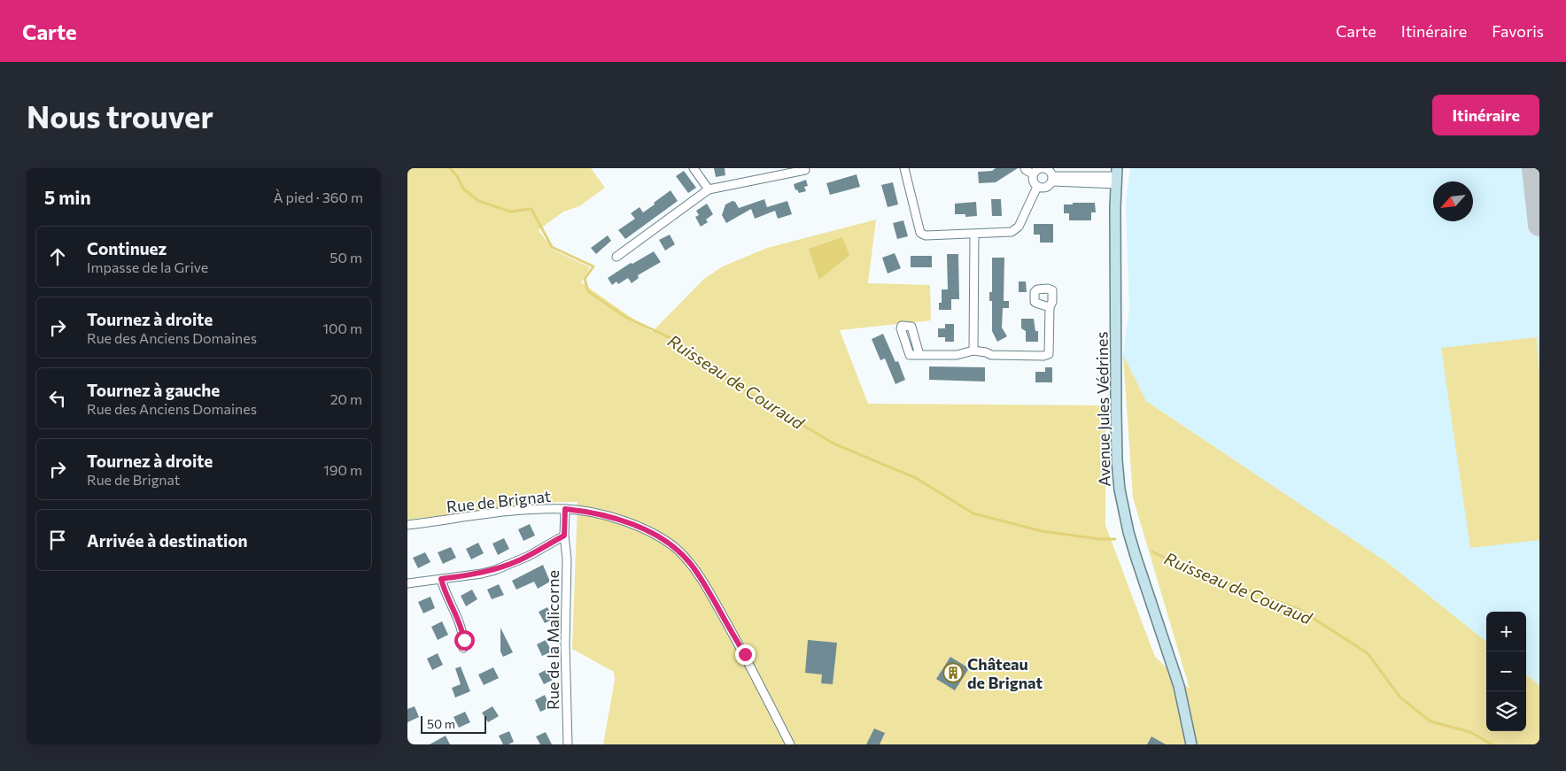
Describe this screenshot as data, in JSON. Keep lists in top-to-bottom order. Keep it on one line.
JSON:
{"streets":{"main road":["Avenue Jules Védrines"],"street":["Rue de Brignat","Rue de la Malicorne"]},"crossings":[["Rue de Brignat","Rue de la Malicorne"]],"water":["Ruisseau de Couraud"],"places":{"building":["Château de Brignat"]},"scale_bar":"50 m","north":"bottom left","page":{"header":"Carte","nav":["Carte","Itinéraire","Favoris"],"buttons":"Itinéraire","title":"Nous trouver","heading":["5 min","À pied · 360 m"],"list":[["Continuez","Impasse de la Grive","50 m"],["Tournez à droite","Rue des Anciens Domaines","100 m"],["Tournez à gauche","Rue des Anciens Domaines","20 m"],["Tournez à droite","Rue de Brignat","190 m"],"Arrivée à destination"],"map_buttons":["+","−"],"scale":"50 m"}}
